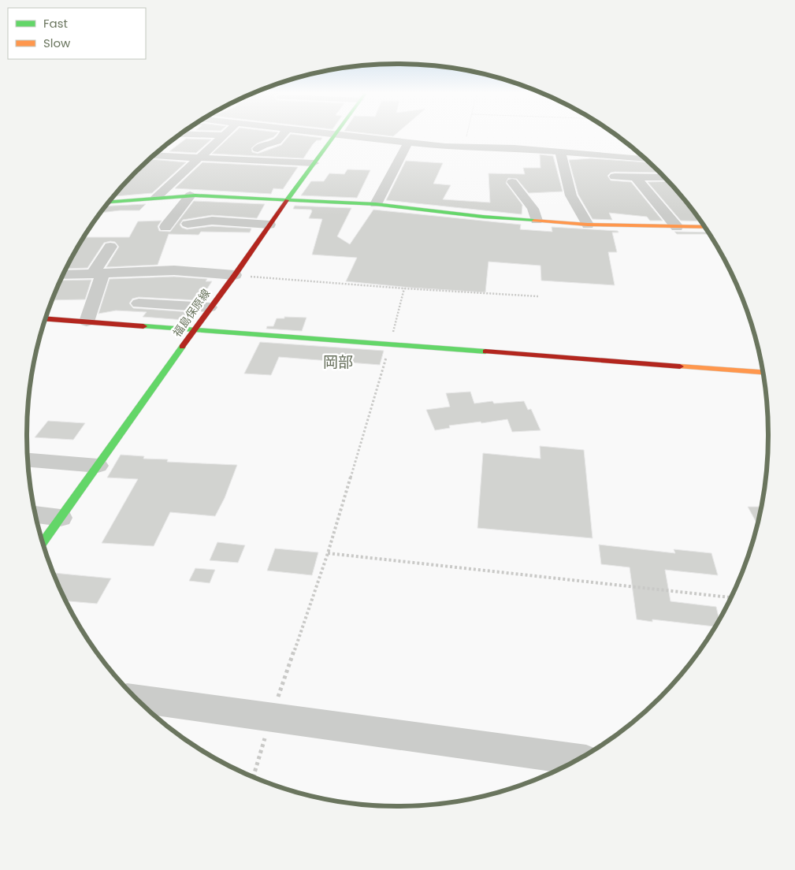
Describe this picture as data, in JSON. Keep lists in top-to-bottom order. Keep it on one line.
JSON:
{"streets":{"street":["福島保原線"]},"districts":["岡部"],"legend":["Fast","Slow"]}
